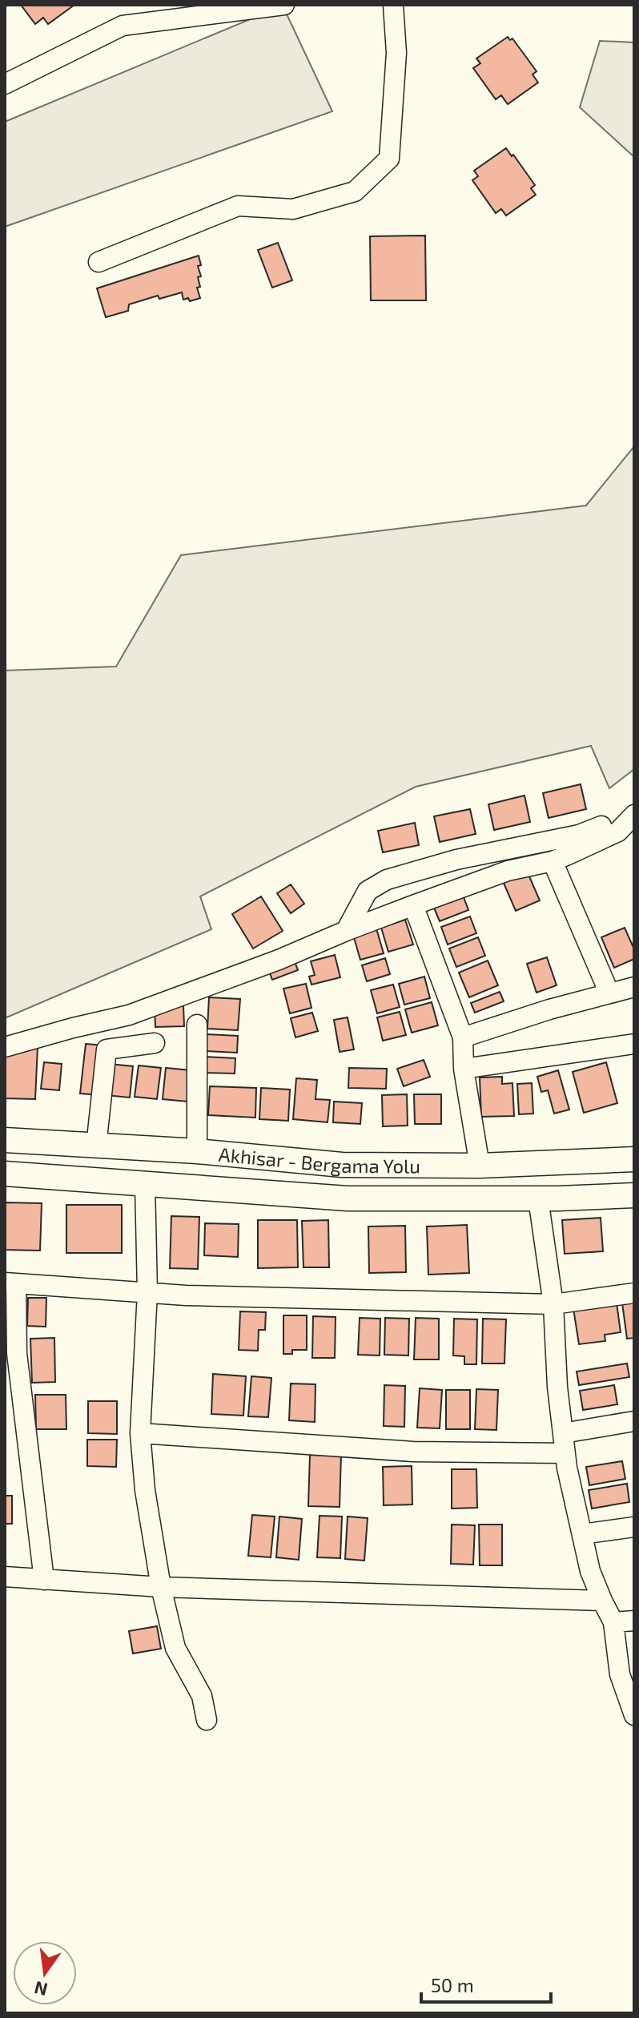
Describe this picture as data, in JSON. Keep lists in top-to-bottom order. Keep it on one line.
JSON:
{"streets":{"main road":["Akhisar - Bergama Yolu"]},"scale_bar":"50 m","north":"bottom"}
